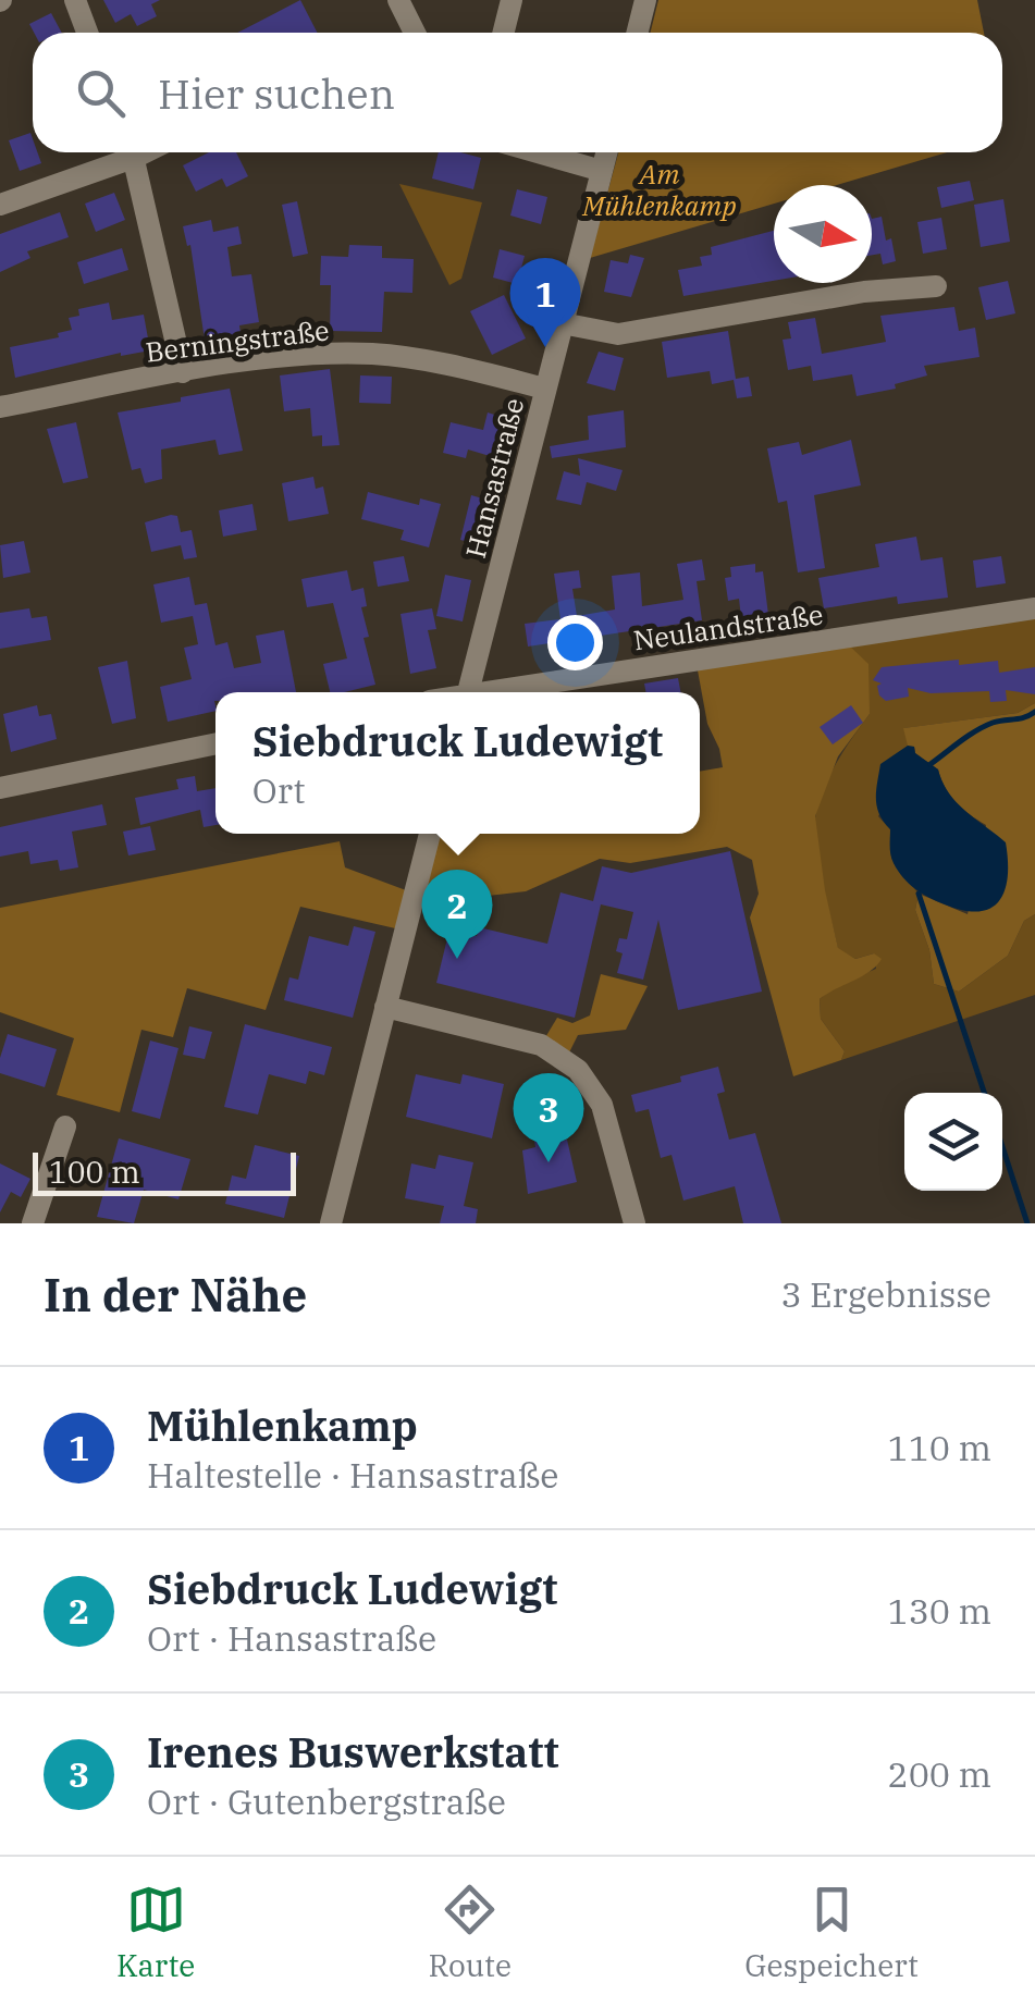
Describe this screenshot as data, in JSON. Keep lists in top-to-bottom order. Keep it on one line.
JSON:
{"streets":{"street":["Berningstraße","Hansastraße","Neulandstraße"]},"crossings":[["Berningstraße","Hansastraße"]],"parks":["Am Mühlenkamp"],"scale_bar":"100 m","north":"right","page":{"search":"Hier suchen","pins":["1","2","3"],"popup":["Siebdruck Ludewigt","Ort"],"scale":"100 m","heading":["In der Nähe","3 Ergebnisse"],"list":[{"mark":"1","name":"Mühlenkamp","note":"Haltestelle · Hansastraße","value":"110 m"},{"mark":"2","name":"Siebdruck Ludewigt","note":"Ort · Hansastraße","value":"130 m"},{"mark":"3","name":"Irenes Buswerkstatt","note":"Ort · Gutenbergstraße","value":"200 m"}],"nav":["Karte","Route","Gespeichert"]}}
